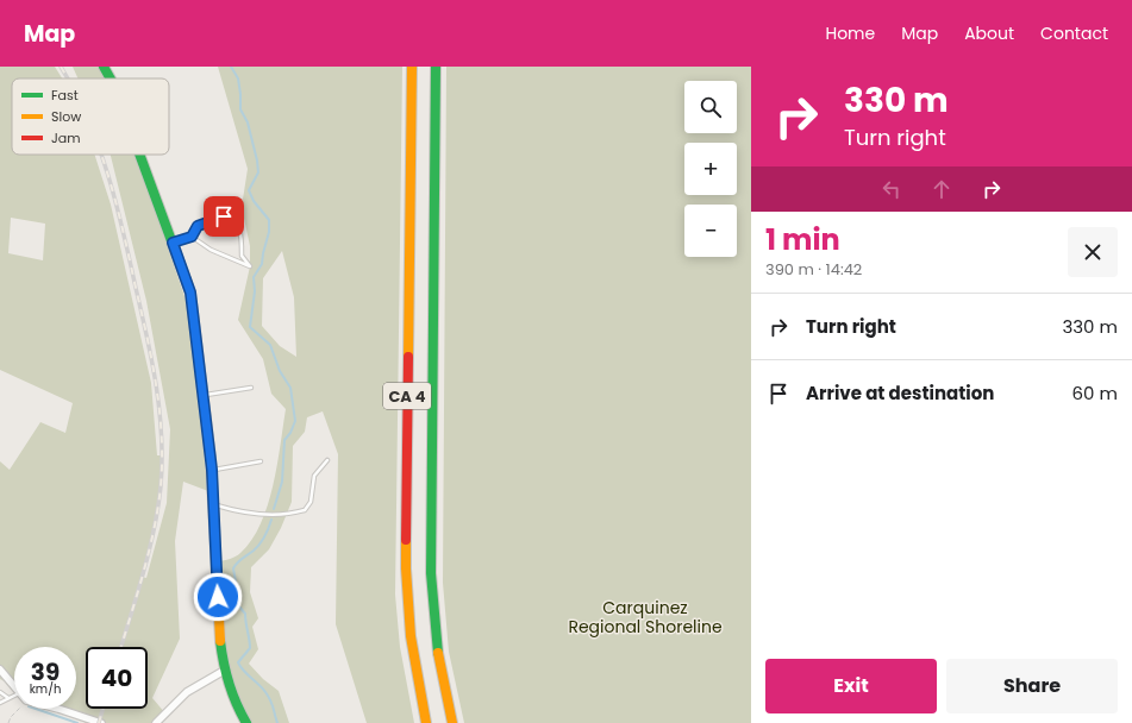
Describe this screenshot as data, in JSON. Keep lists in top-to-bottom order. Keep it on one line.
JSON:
{"streets":{"main road":["CA 4"]},"parks":["Carquinez Regional Shoreline"],"legend":["Fast","Slow","Jam"],"page":{"header":"Map","nav":["Home","Map","About","Contact"],"turn":["330 m","Turn right"],"map_buttons":["+","−"],"heading":["1 min","390 m · 14:42"],"list":[{"name":"Turn right","value":"330 m"},{"name":"Arrive at destination","value":"60 m"}],"speed":"39 km/h","limit":"40","buttons":["Exit","Share"]}}
